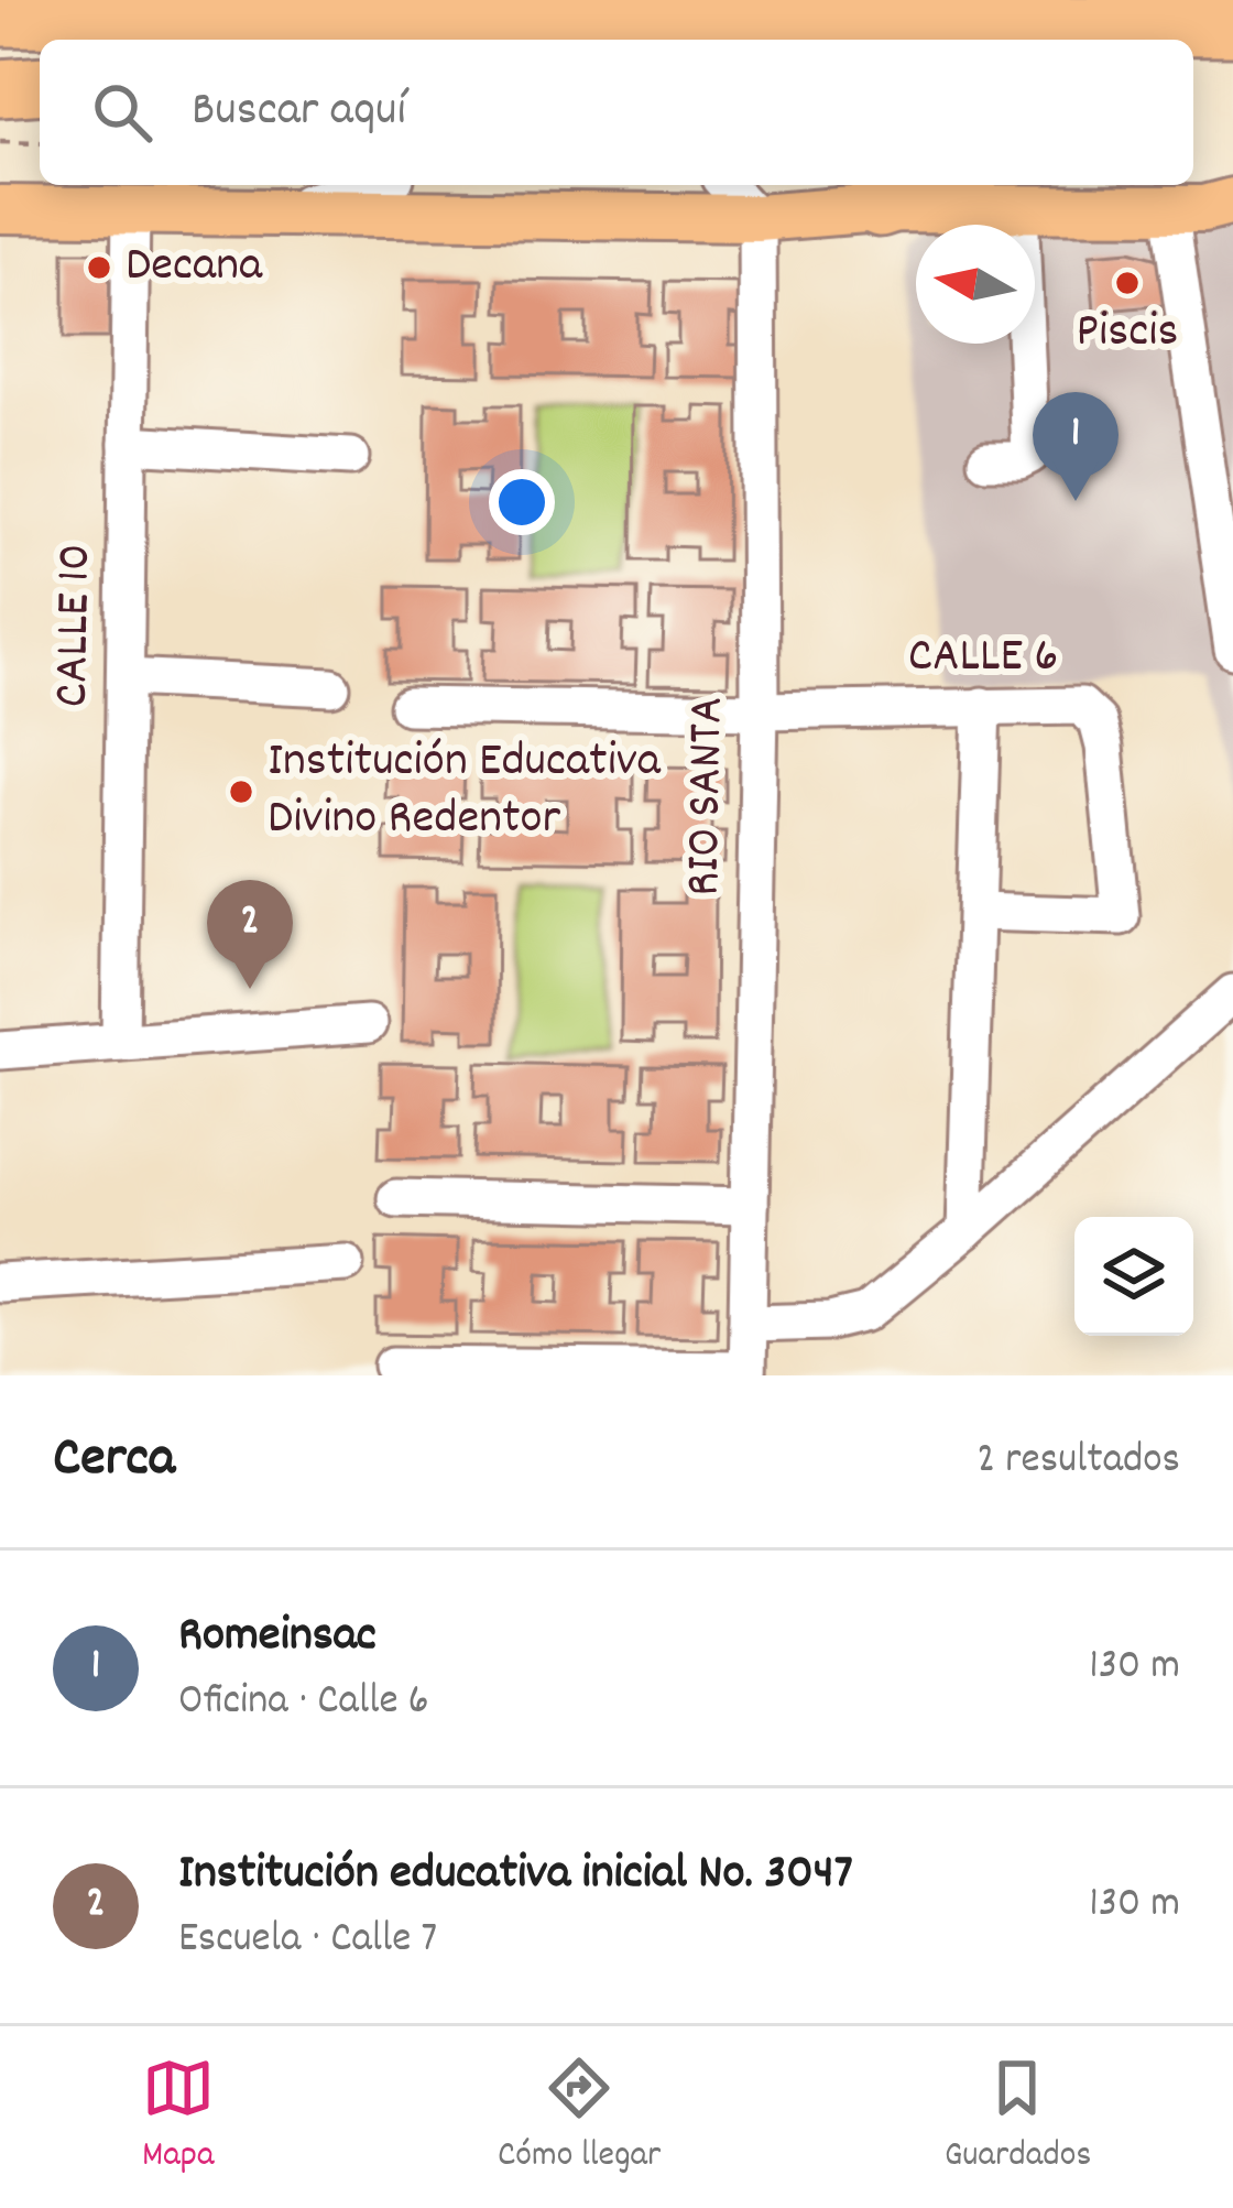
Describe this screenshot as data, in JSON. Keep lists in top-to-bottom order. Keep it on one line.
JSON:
{"streets":{"street":["CALLE 10","CALLE 6","RIO SANTA"]},"crossings":[["CALLE 6","RIO SANTA"]],"places":["Decana","Piscis","Institución Educativa Divino Redentor"],"north":"left","page":{"search":"Buscar aquí","pins":["1","2"],"heading":["Cerca","2 resultados"],"list":[{"mark":"1","name":"Romeinsac","note":"Oficina · Calle 6","value":"130 m"},{"mark":"2","name":"Institución educativa inicial No. 3047","note":"Escuela · Calle 7","value":"130 m"}],"nav":["Mapa","Cómo llegar","Guardados"]}}
